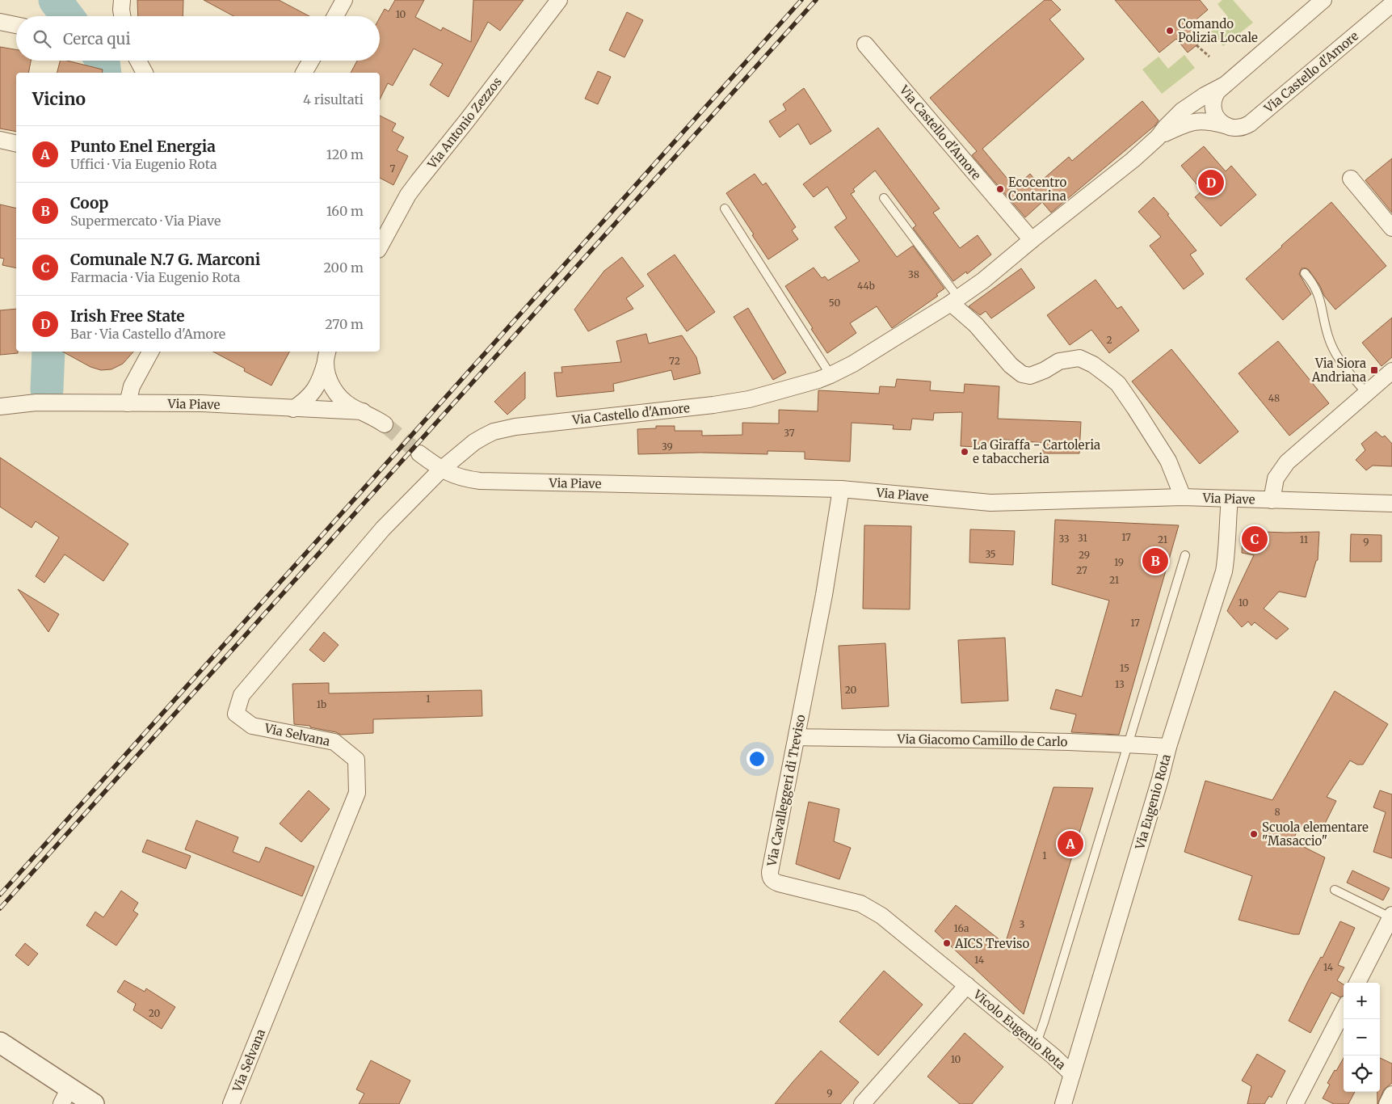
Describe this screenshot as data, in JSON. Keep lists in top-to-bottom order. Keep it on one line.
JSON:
{"streets":{"street":["Via Castello d'Amore","Via Antonio Zezzos","Via Piave","Via Selvana","Via Giacomo Camillo de Carlo","Via Cavalleggeri di Treviso","Via Eugenio Rota","Vicolo Eugenio Rota"]},"crossings":[["Via Castello d'Amore","Via Piave"],["Via Castello d'Amore","Via Selvana"],["Via Piave","Via Selvana"],["Via Piave","Via Cavalleggeri di Treviso"],["Via Piave","Via Eugenio Rota"],["Via Giacomo Camillo de Carlo","Via Cavalleggeri di Treviso"],["Via Giacomo Camillo de Carlo","Via Eugenio Rota"],["Via Cavalleggeri di Treviso","Vicolo Eugenio Rota"],["Via Eugenio Rota","Vicolo Eugenio Rota"]],"places":{"other":["Comando Polizia Locale","Ecocentro Contarina","La Giraffa - Cartoleria e tabaccheria","Scuola elementare \"Masaccio\"","AICS Treviso"],"transit":["Via Siora Andriana"]},"house_numbers":["10","7","38","44b","50","2","72","48","37","39","17","31","33","21","11","9","35","29","19","27","21","10","17","15","13","20","1","1b","8","1","3","16a","14","14","20","10","9"],"page":{"search":"Cerca qui","heading":["Vicino","4 risultati"],"list":[{"mark":"A","name":"Punto Enel Energia","note":"Uffici · Via Eugenio Rota","value":"120 m"},{"mark":"B","name":"Coop","note":"Supermercato · Via Piave","value":"160 m"},{"mark":"C","name":"Comunale N.7 G. Marconi","note":"Farmacia · Via Eugenio Rota","value":"200 m"},{"mark":"D","name":"Irish Free State","note":"Bar · Via Castello d'Amore","value":"270 m"}],"pins":["D","C","B","A"],"map_buttons":["+","−"]}}
